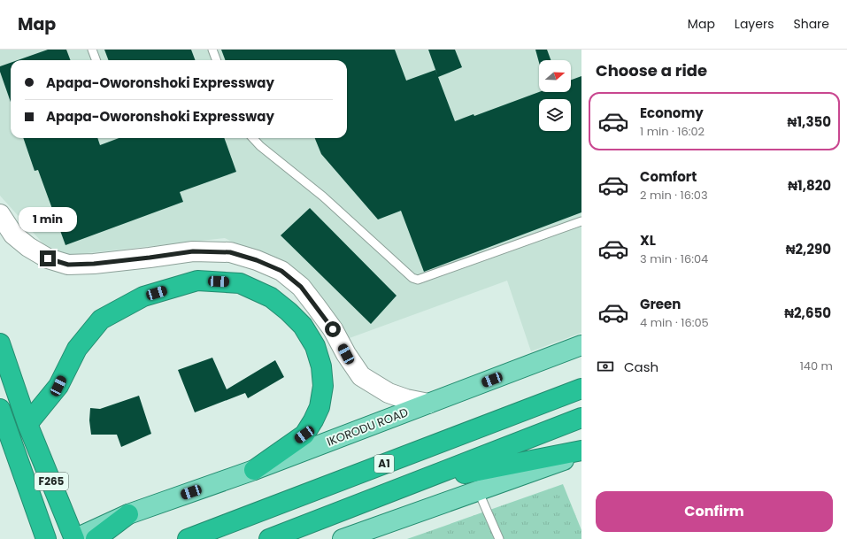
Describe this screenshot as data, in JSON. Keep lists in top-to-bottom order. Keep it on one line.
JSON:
{"streets":{"highway":["A1","F265"],"main road":["IKORODU ROAD"]},"crossings":[["IKORODU ROAD","F265"]],"north":"right","page":{"header":"Map","nav":["Map","Layers","Share"],"heading":"Choose a ride","banner":["Apapa-Oworonshoki Expressway","Apapa-Oworonshoki Expressway"],"list":[{"name":"Economy","note":"1 min · 16:02","value":"₦1,350"},{"name":"Comfort","note":"2 min · 16:03","value":"₦1,820"},{"name":"XL","note":"3 min · 16:04","value":"₦2,290"},{"name":"Green","note":"4 min · 16:05","value":"₦2,650"}],"bubble":"1 min","pay":["Cash","140 m"],"buttons":"Confirm"}}
